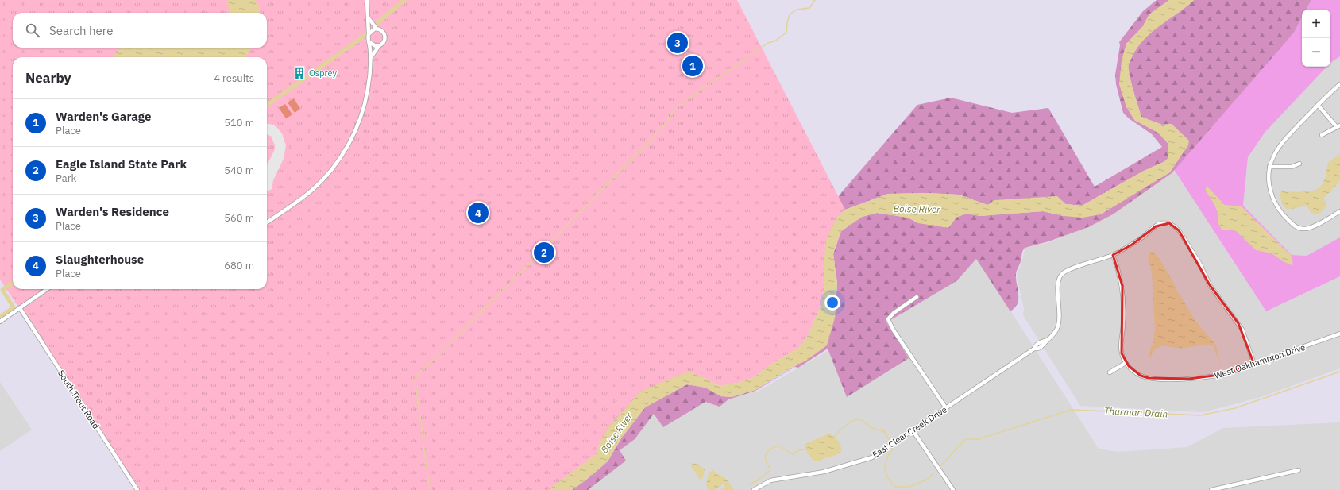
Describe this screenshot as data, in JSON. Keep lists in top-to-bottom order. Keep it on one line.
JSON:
{"streets":{"street":["West Oakhampton Drive","South Trout Road","East Clear Creek Drive"]},"water":["Boise River","Thurman Drain"],"places":{"building":["Osprey"]},"page":{"map_buttons":["+","−"],"search":"Search here","pins":["3","1","4","2"],"heading":["Nearby","4 results"],"list":[{"mark":"1","name":"Warden's Garage","note":"Place","value":"510 m"},{"mark":"2","name":"Eagle Island State Park","note":"Park","value":"540 m"},{"mark":"3","name":"Warden's Residence","note":"Place","value":"560 m"},{"mark":"4","name":"Slaughterhouse","note":"Place","value":"680 m"}]}}
